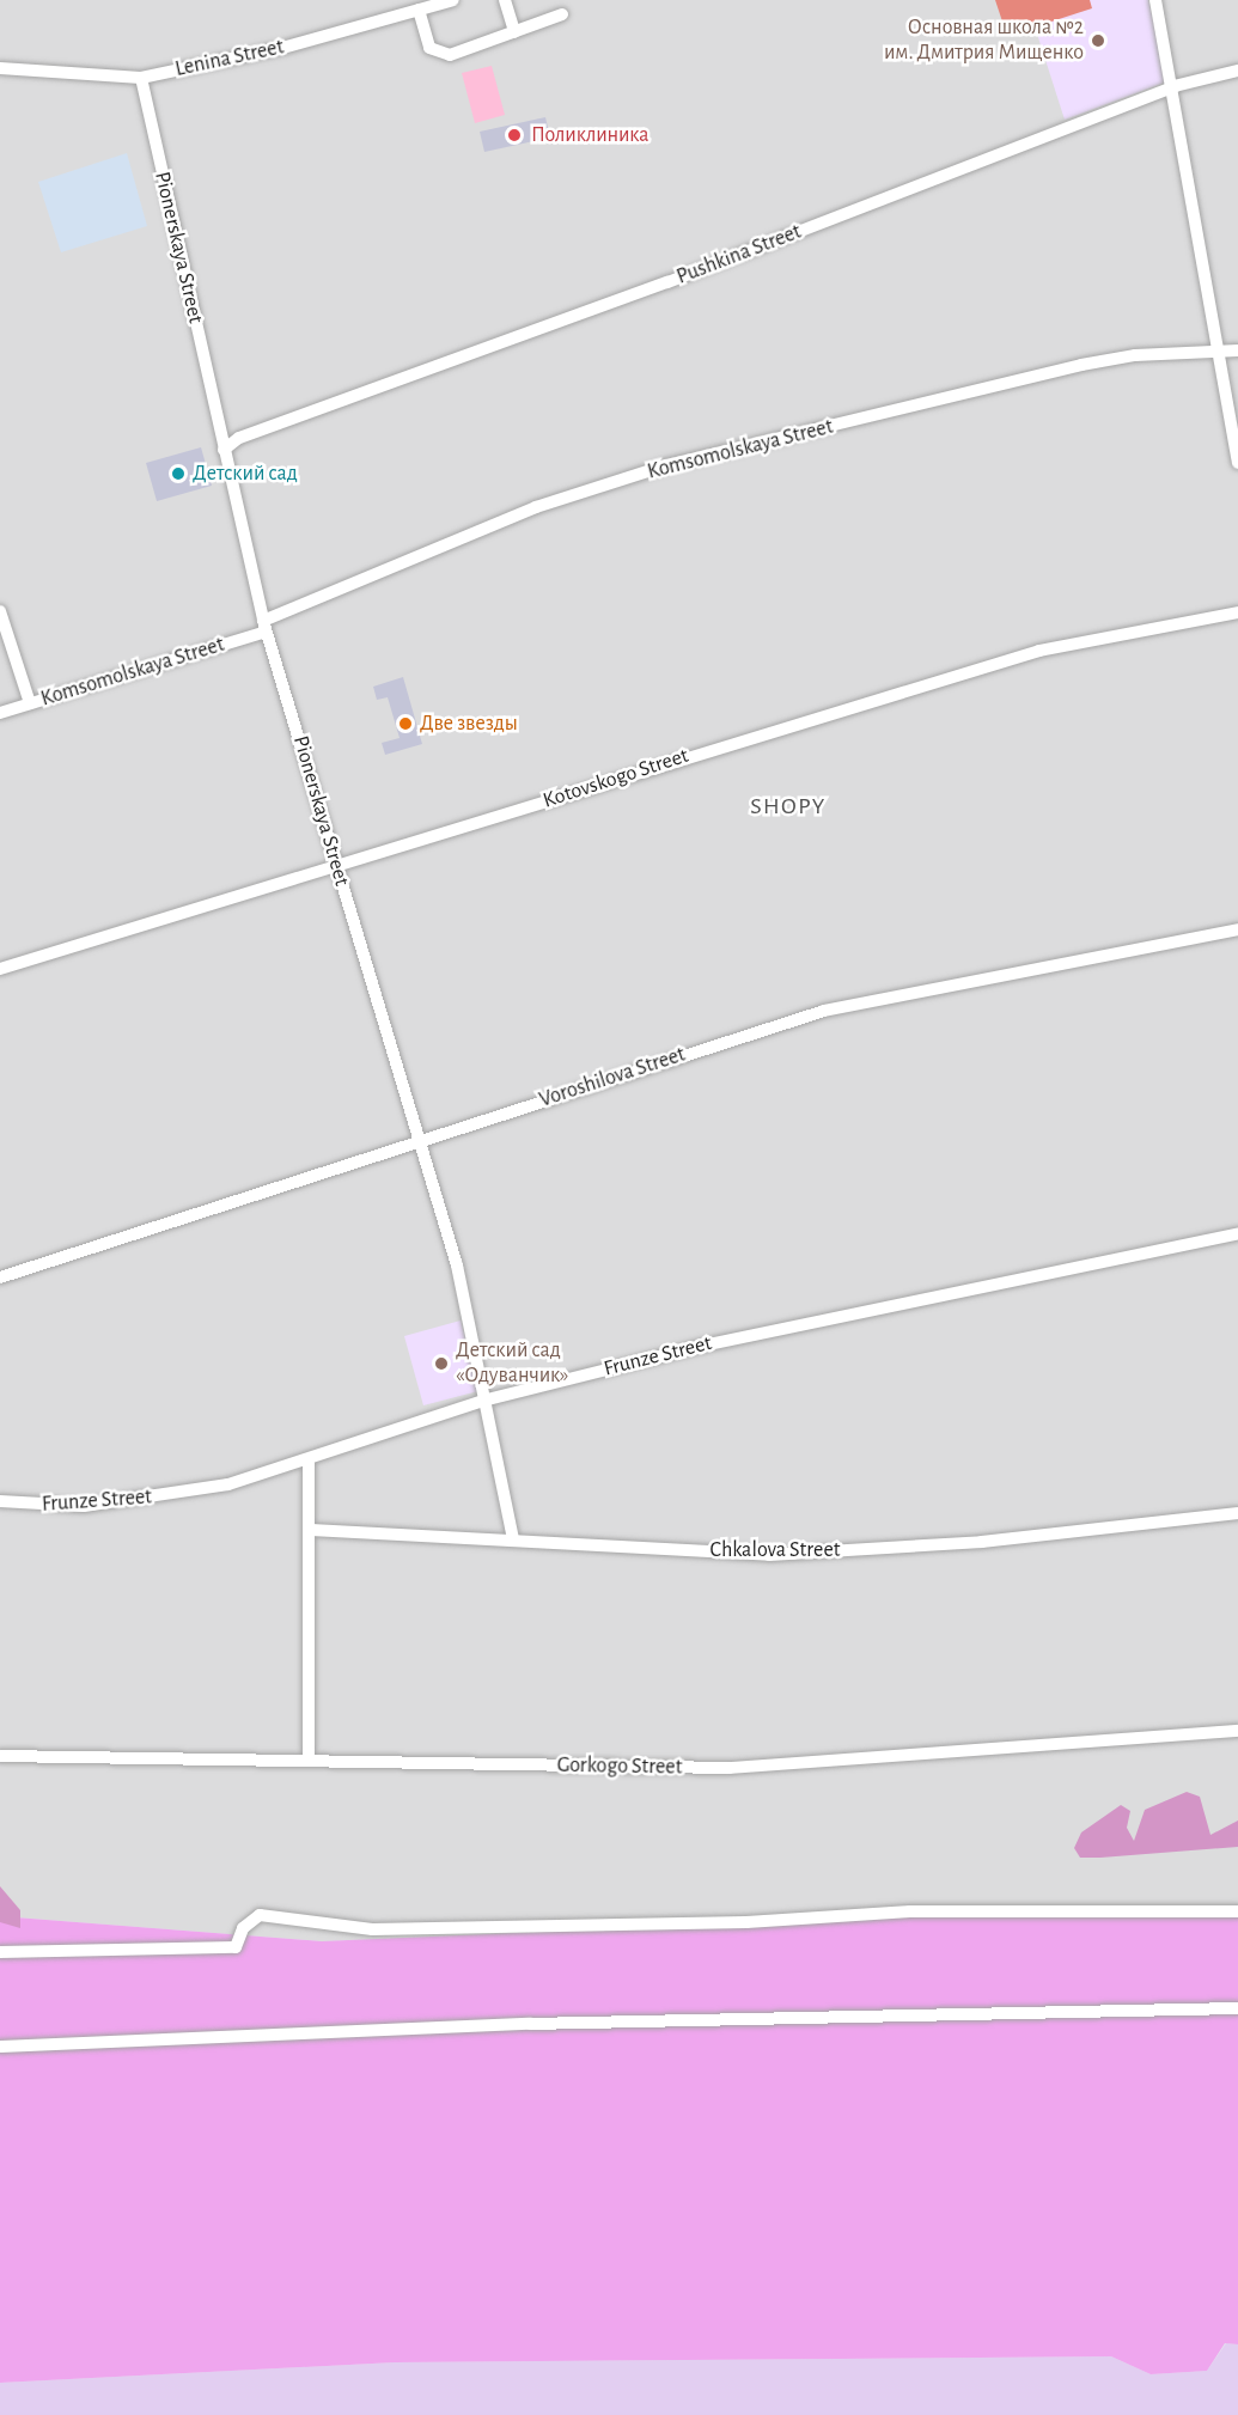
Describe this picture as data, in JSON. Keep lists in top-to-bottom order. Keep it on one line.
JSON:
{"streets":{"street":["Lenina Street","Pionerskaya Street","Pushkina Street","Komsomolskaya Street","Kotovskogo Street","Voroshilova Street","Frunze Street","Chkalova Street","Gorkogo Street"]},"crossings":[["Lenina Street","Pionerskaya Street"],["Pionerskaya Street","Pushkina Street"],["Pionerskaya Street","Komsomolskaya Street"],["Pionerskaya Street","Kotovskogo Street"],["Pionerskaya Street","Voroshilova Street"],["Pionerskaya Street","Frunze Street"],["Pionerskaya Street","Chkalova Street"]],"districts":["SHOPY"],"places":["Основная школа №2 им. Дмитрия Мищенко","Поликлиника","Детский сад","Две звезды","Детский сад «Одуванчик»"]}
